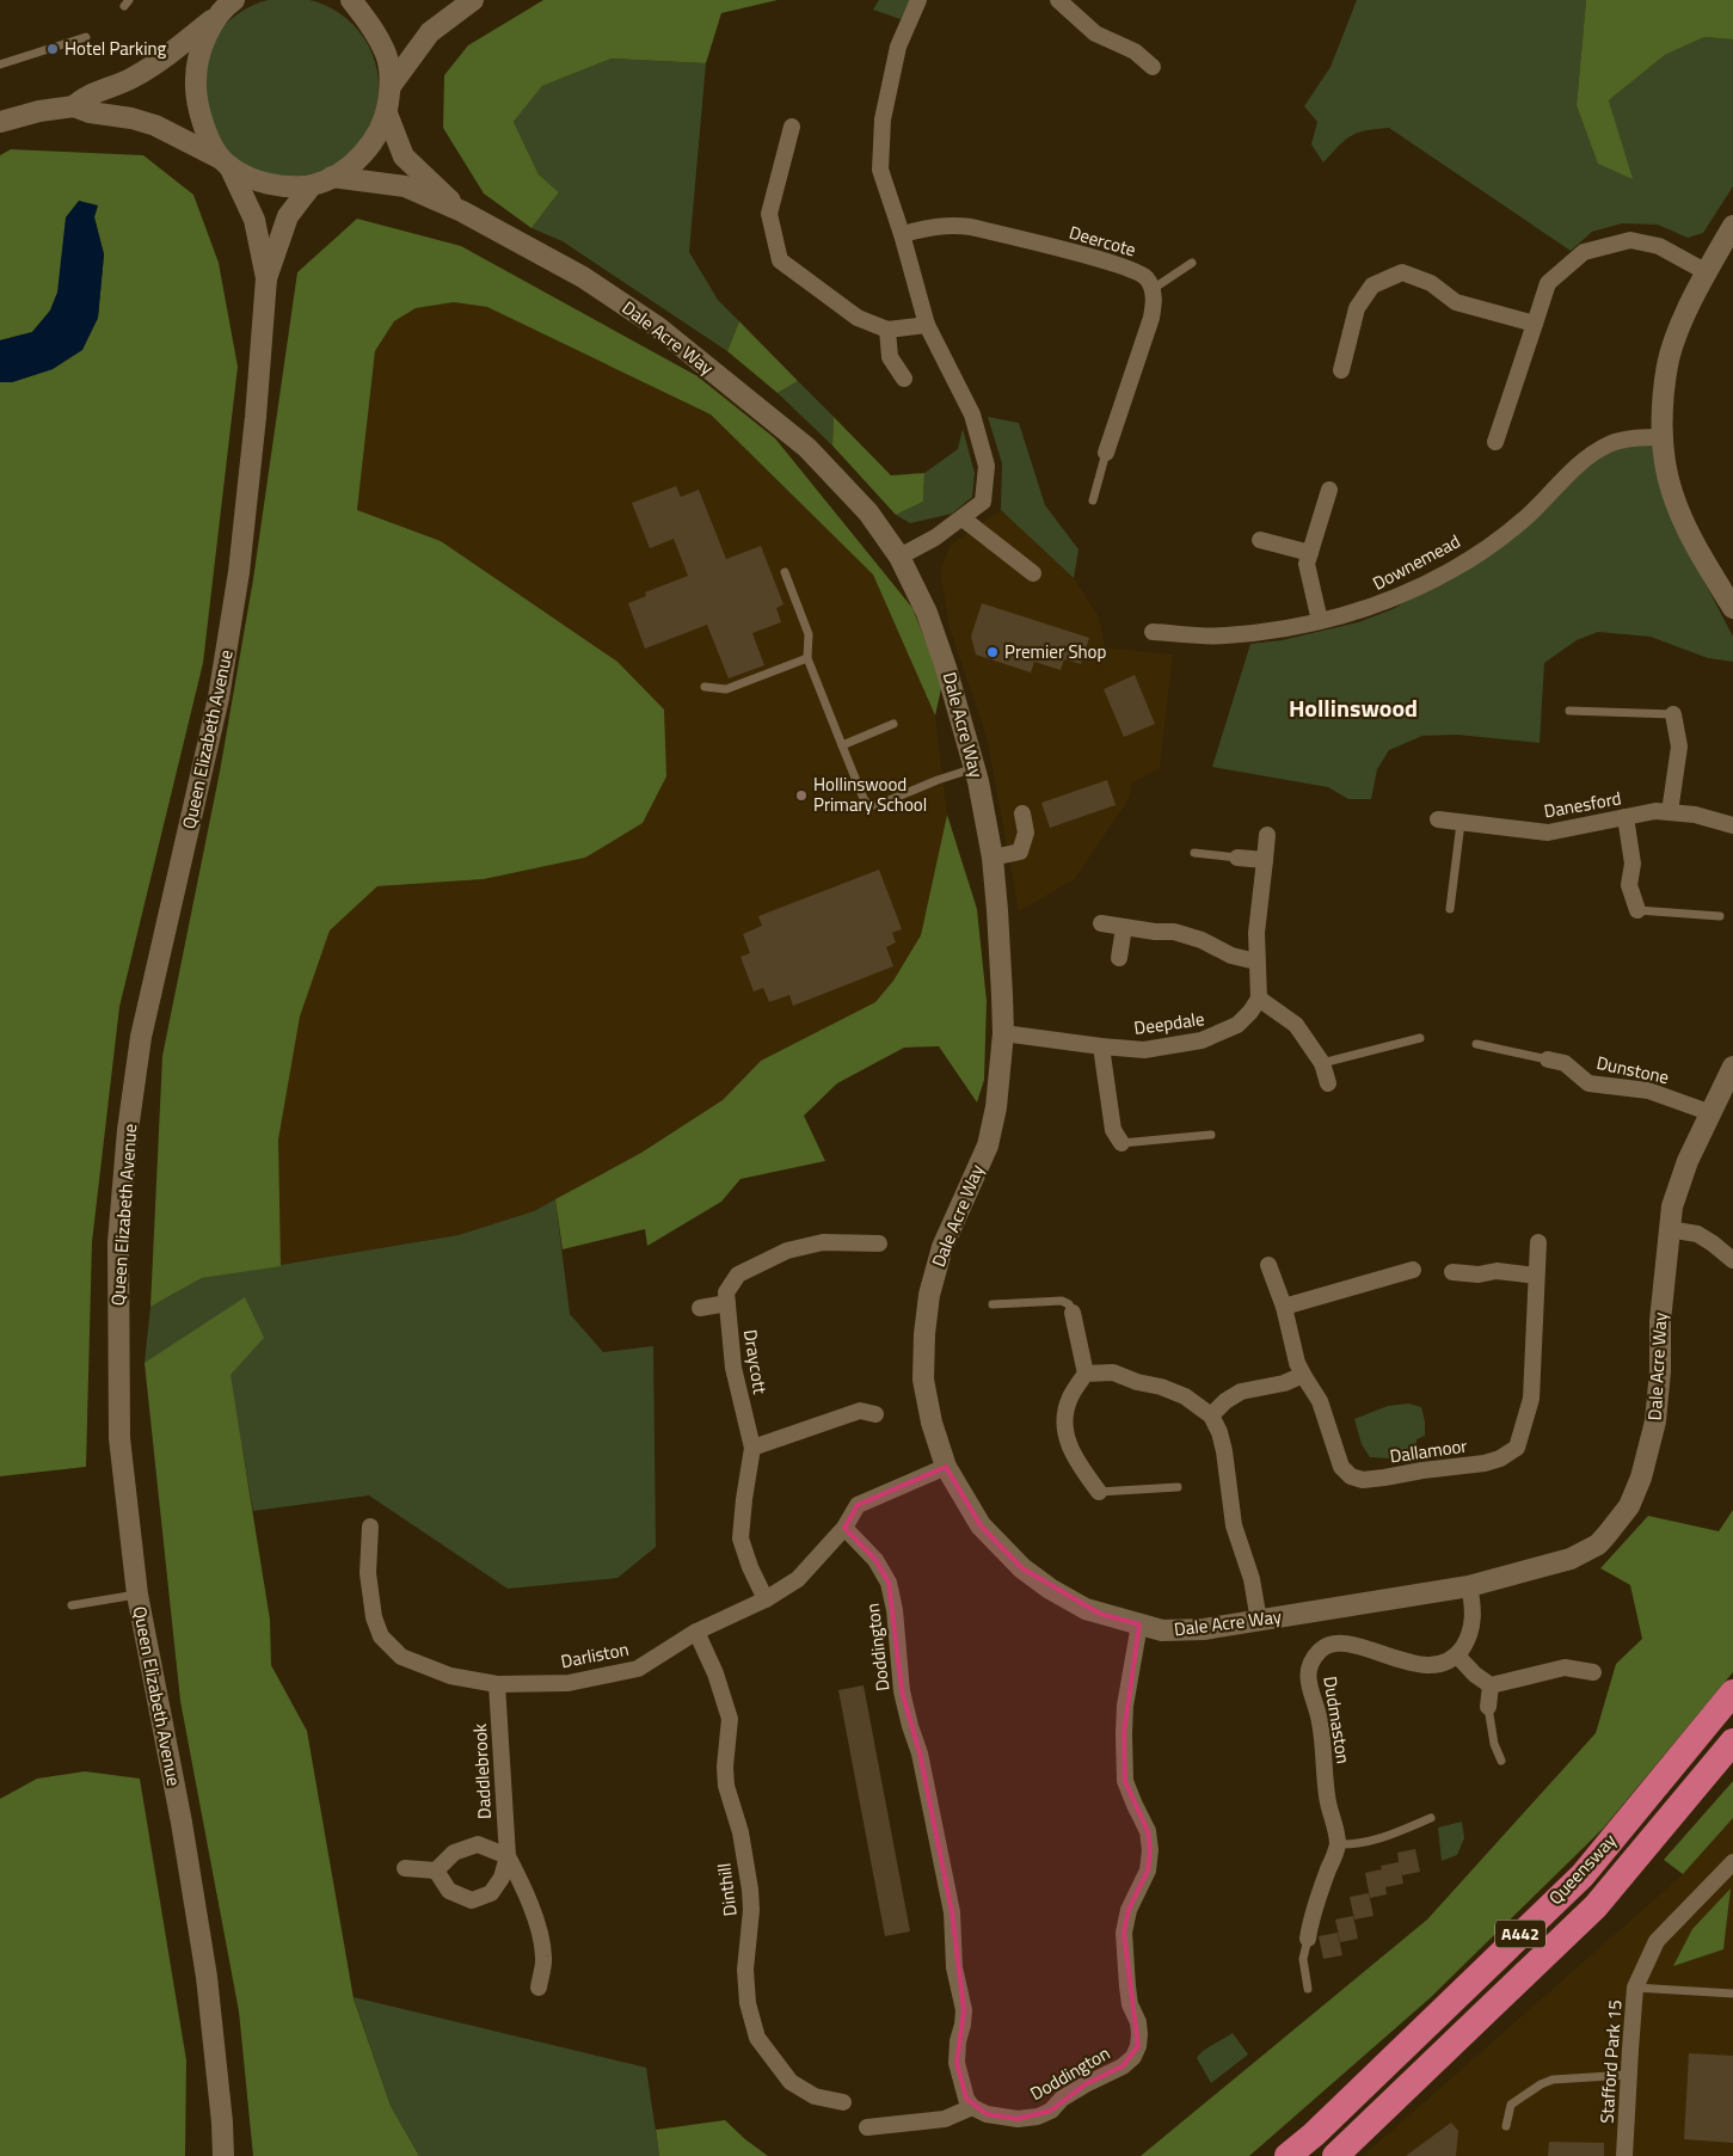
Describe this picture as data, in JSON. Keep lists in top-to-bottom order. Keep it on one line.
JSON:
{"streets":{"highway":["Queensway","A442"],"street":["Deercote","Dale Acre Way","Downemead","Queen Elizabeth Avenue","Danesford","Deepdale","Dunstone","Draycott","Dallamoor","Doddington","Darliston","Dudmaston","Daddlebrook","Dinthill","Stafford Park 15"]},"crossings":[["Dale Acre Way","Deepdale"],["Dale Acre Way","Dunstone"],["Dale Acre Way","Doddington"],["Dale Acre Way","Darliston"],["Draycott","Darliston"],["Doddington","Darliston"],["Darliston","Daddlebrook"],["Darliston","Dinthill"]],"districts":["Hollinswood"],"places":["Hotel Parking","Premier Shop","Hollinswood Primary School"]}
